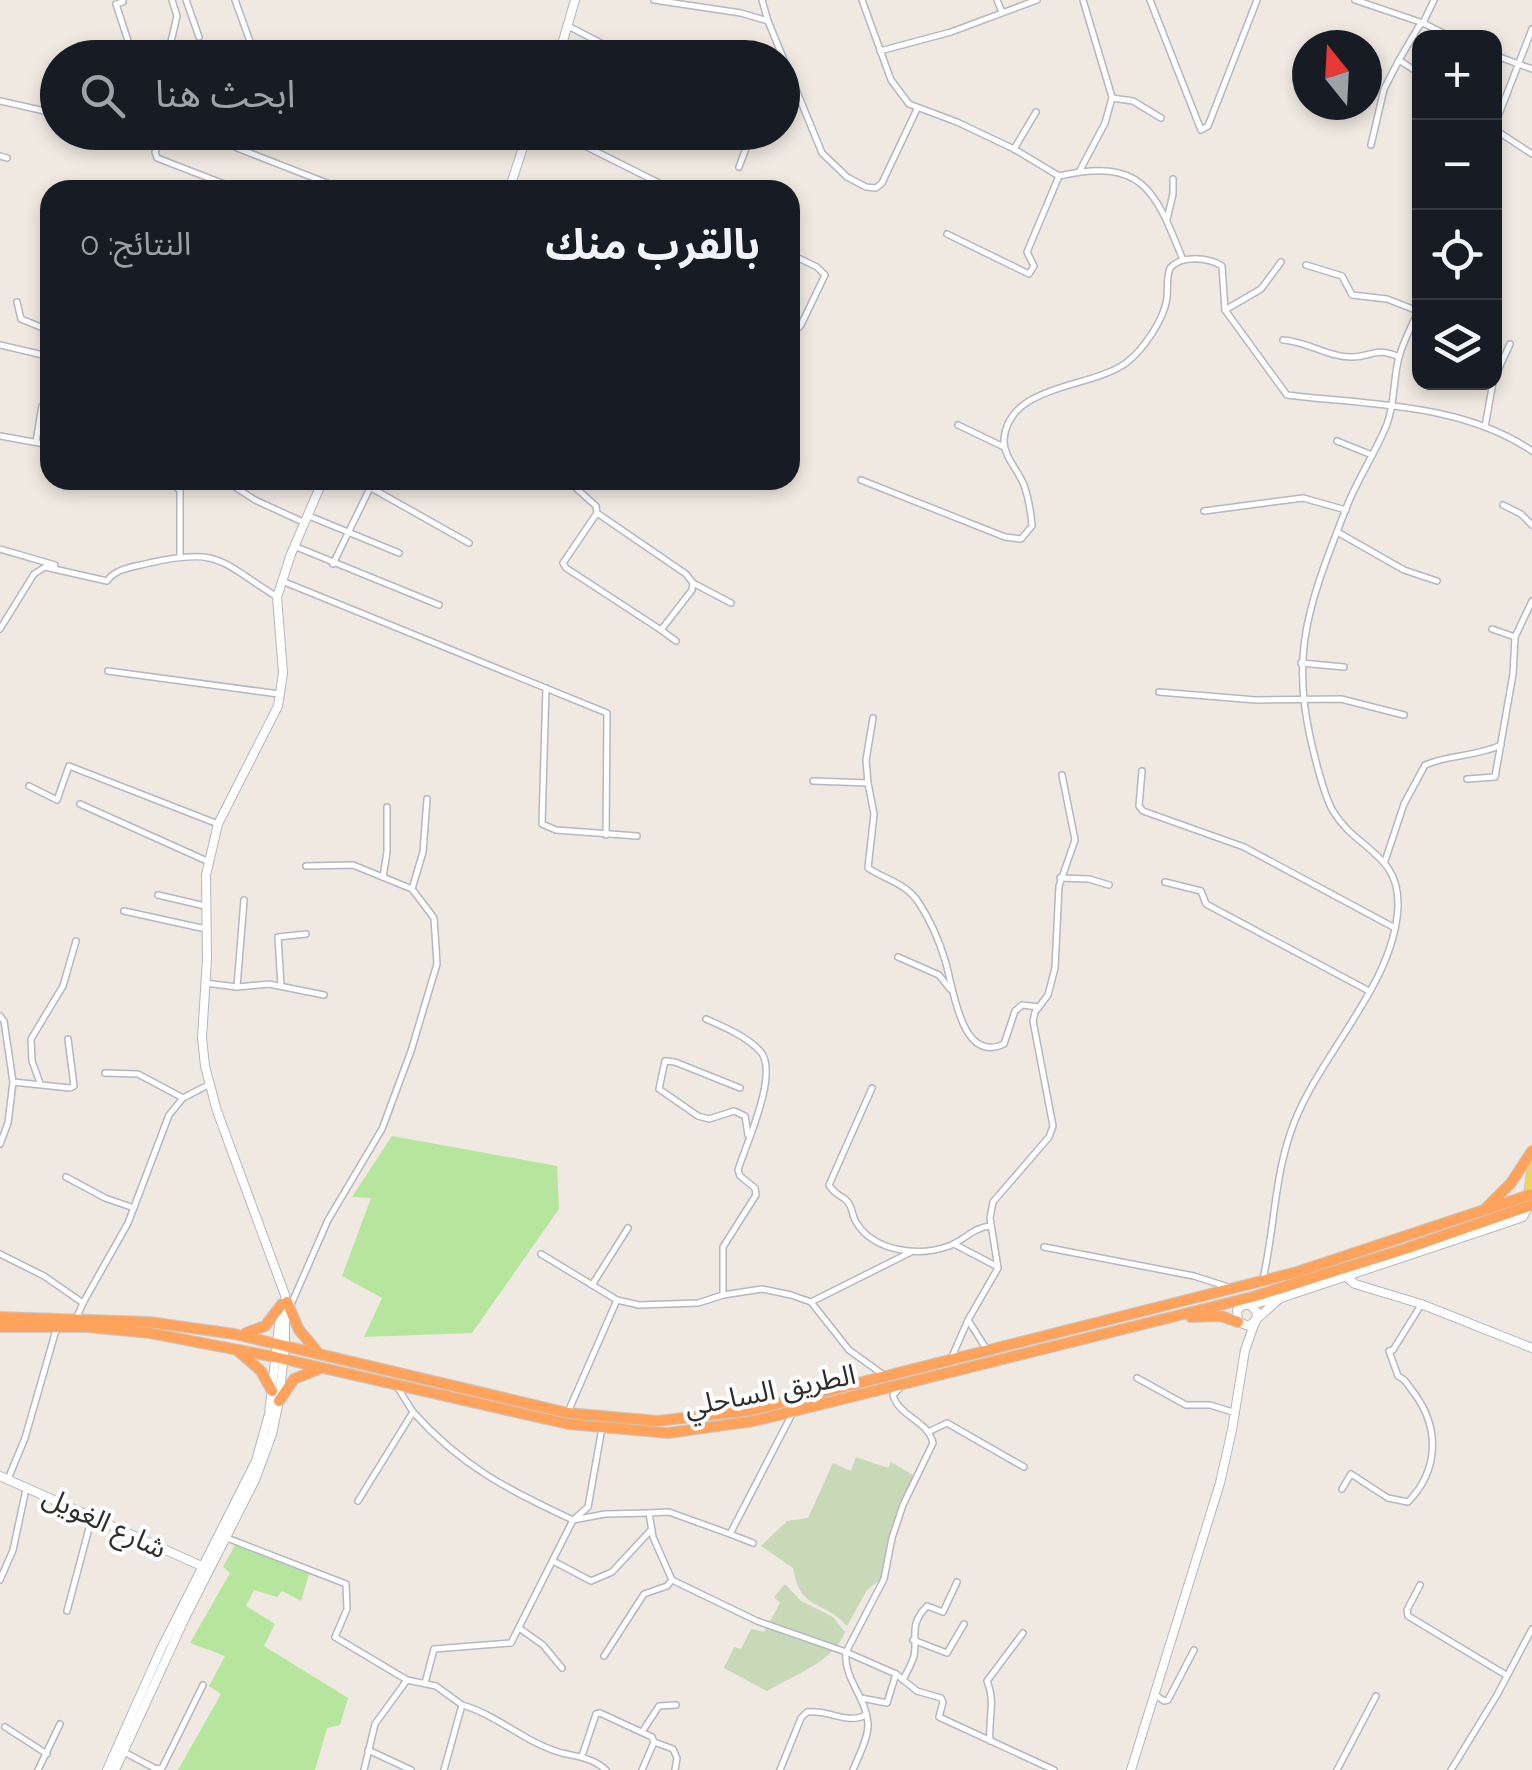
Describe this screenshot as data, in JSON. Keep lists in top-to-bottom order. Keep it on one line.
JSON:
{"streets":{"highway":["الطريق الساحلي"],"street":["شارع الغويل"]},"north":"top","page":{"map_buttons":["+","−"],"search":"ابحث هنا","heading":["بالقرب منك","النتائج: 0"]}}
